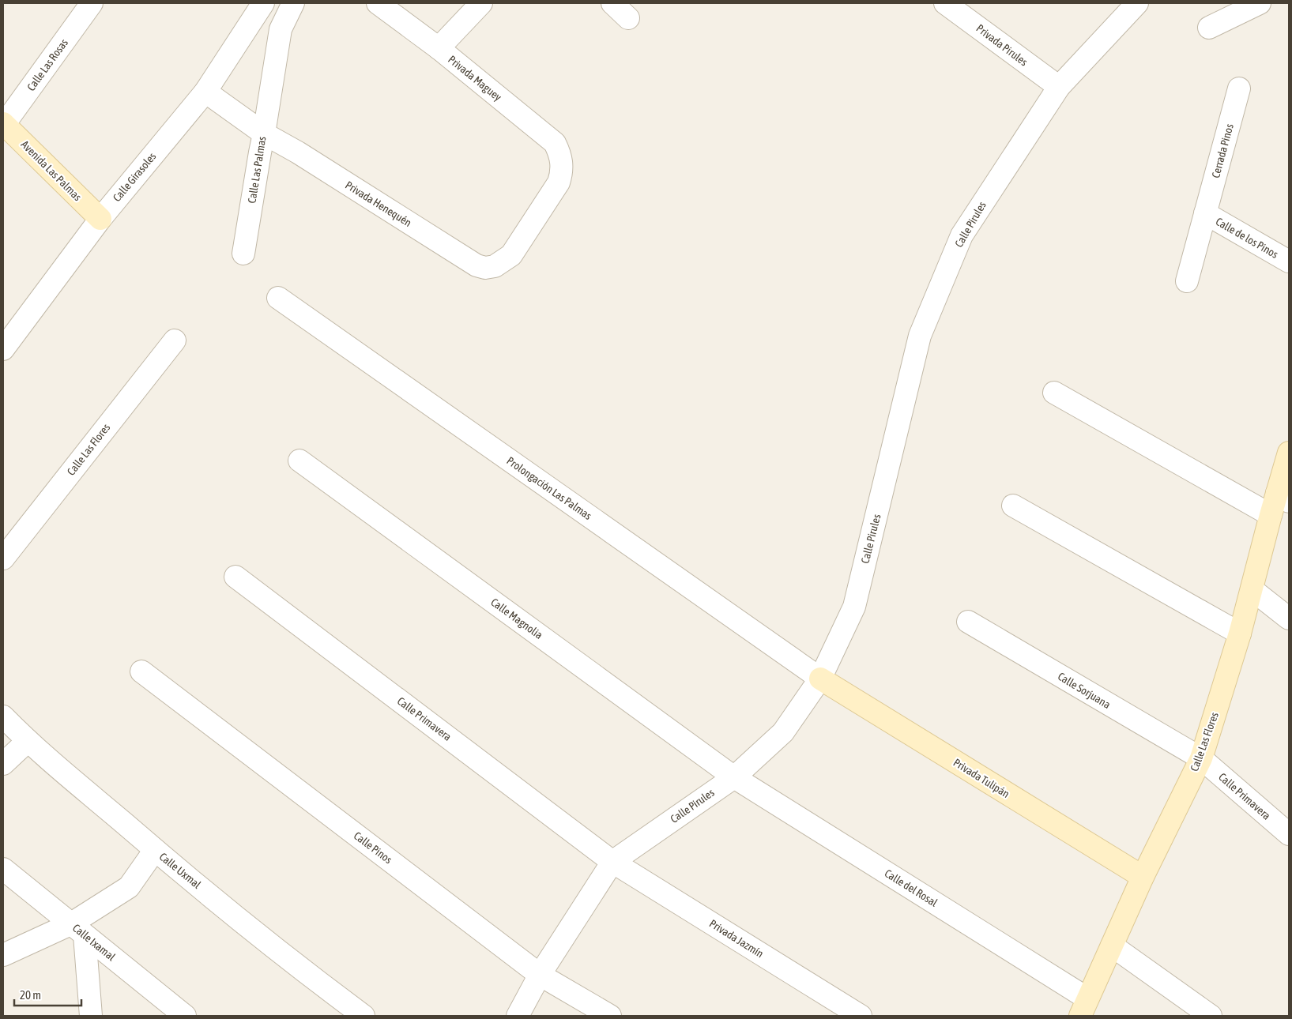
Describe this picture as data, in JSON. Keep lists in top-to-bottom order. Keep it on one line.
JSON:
{"streets":{"main road":["Avenida Las Palmas","Calle Las Flores","Privada Tulipán"],"street":["Privada Pirules","Calle Las Rosas","Privada Maguey","Cerrada Pinos","Calle Las Palmas","Calle Girasoles","Privada Henequén","Calle Pirules","Calle de los Pinos","Prolongación Las Palmas","Calle Magnolia","Calle Sorjuana","Calle Primavera","Calle Pinos","Calle Uxmal","Calle del Rosal","Privada Jazmín","Calle Ixamal"]},"crossings":[["Privada Pirules","Calle Pirules"],["Calle Las Rosas","Avenida Las Palmas"],["Privada Maguey","Privada Henequén"],["Cerrada Pinos","Calle de los Pinos"],["Calle Las Palmas","Calle Girasoles"],["Calle Las Palmas","Privada Henequén"],["Avenida Las Palmas","Calle Girasoles"],["Calle Pirules","Prolongación Las Palmas"],["Calle Pirules","Calle Magnolia"],["Calle Pirules","Calle Primavera"],["Calle Pirules","Privada Tulipán"],["Calle Pirules","Calle Pinos"],["Calle Pirules","Calle del Rosal"],["Calle Pirules","Privada Jazmín"],["Calle Las Flores","Calle Sorjuana"],["Calle Las Flores","Calle Primavera"],["Calle Las Flores","Privada Tulipán"],["Calle Las Flores","Calle del Rosal"],["Prolongación Las Palmas","Privada Tulipán"],["Calle Magnolia","Calle del Rosal"],["Calle Sorjuana","Calle Primavera"],["Calle Primavera","Privada Jazmín"]],"scale_bar":"20 m"}
